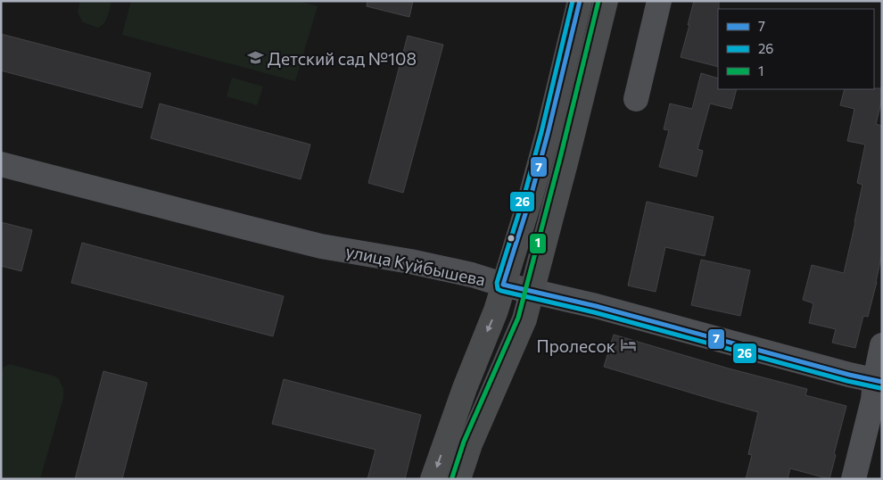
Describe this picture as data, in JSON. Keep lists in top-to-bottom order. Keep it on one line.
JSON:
{"streets":{"street":["улица Куйбышева"]},"places":{"school or university":["Детский сад №108"],"hotel":["Пролесок"]},"lines":["transit line 7","transit line 26","transit line 1"],"legend":["7","26","1"]}
